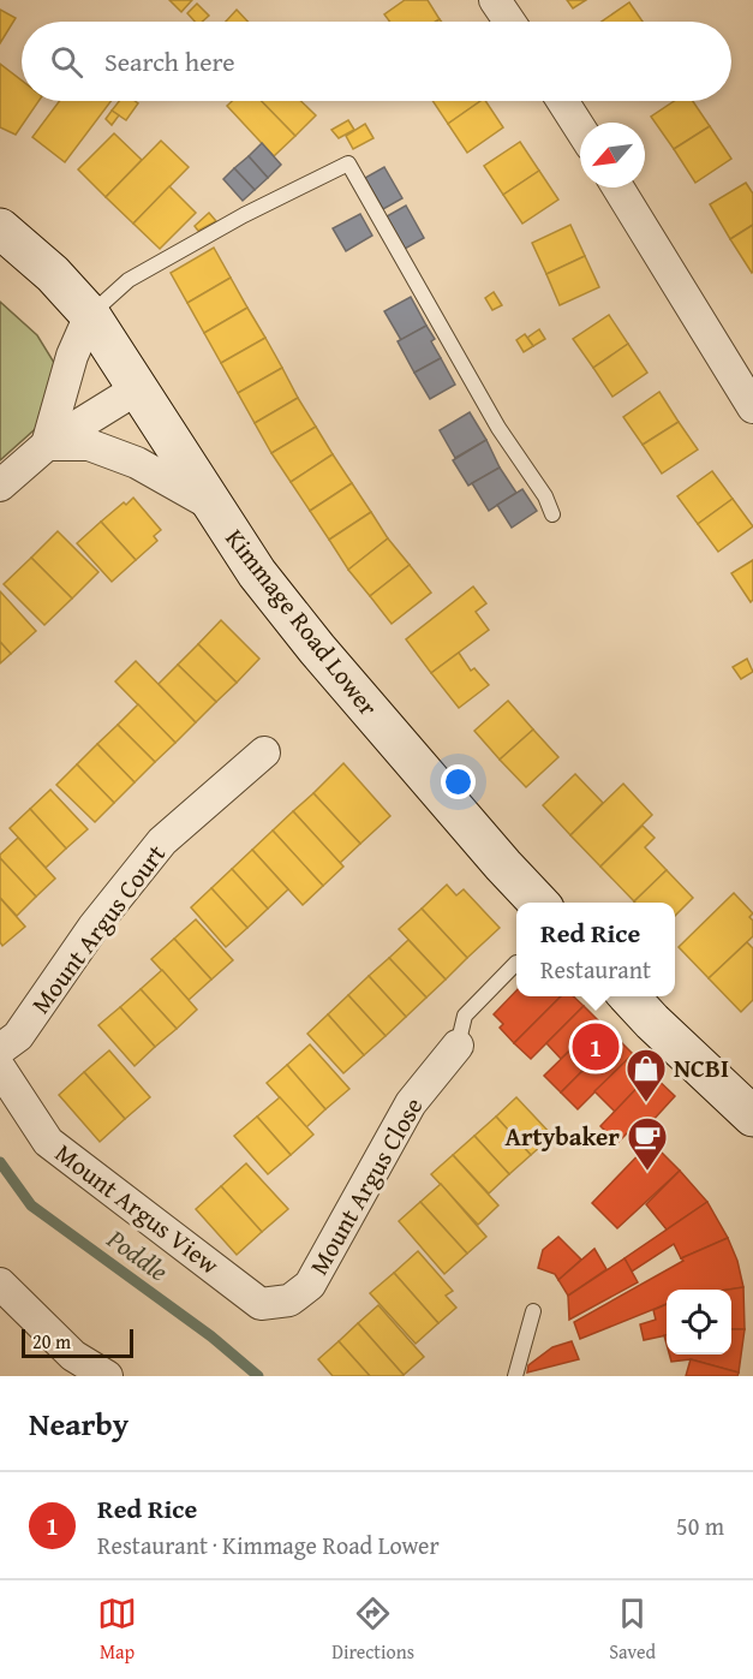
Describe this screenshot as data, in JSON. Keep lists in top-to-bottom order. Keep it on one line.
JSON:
{"streets":{"main road":["Kimmage Road Lower"],"street":["Mount Argus Court","Mount Argus Close","Mount Argus View"]},"crossings":[["Mount Argus Close","Mount Argus View"]],"water":["Poddle"],"places":{"shop":["NCBI"],"cafe":["Artybaker"]},"scale_bar":"20 m","north":"bottom left","page":{"search":"Search here","popup":["Red Rice","Restaurant"],"pins":"1","scale":"20 m","heading":"Nearby","list":[{"mark":"1","name":"Red Rice","note":"Restaurant · Kimmage Road Lower","value":"50 m"}],"nav":["Map","Directions","Saved"]}}
